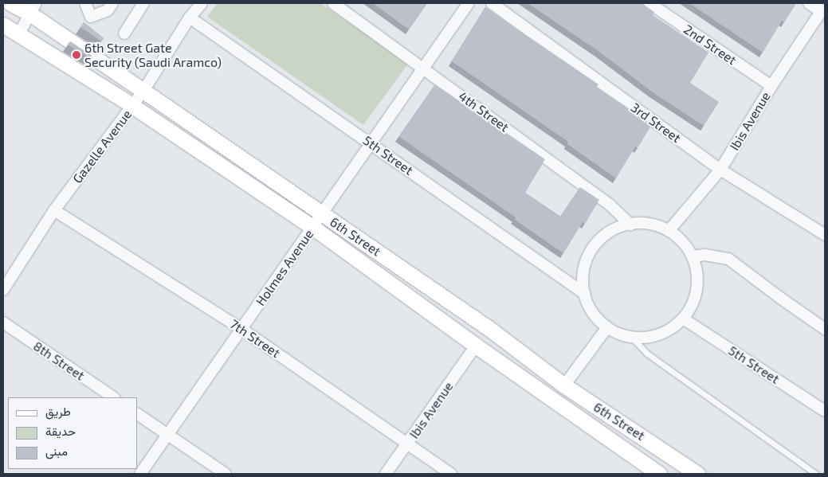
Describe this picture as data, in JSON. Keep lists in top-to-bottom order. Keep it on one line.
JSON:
{"streets":{"main road":["6th Street"],"street":["2nd Street","4th Street","Ibis Avenue","3rd Street","Gazelle Avenue","5th Street","Holmes Avenue","7th Street","8th Street"]},"crossings":[["2nd Street","Ibis Avenue"],["4th Street","Ibis Avenue"],["4th Street","5th Street"],["4th Street","Holmes Avenue"],["Ibis Avenue","3rd Street"],["Ibis Avenue","5th Street"],["Ibis Avenue","6th Street"],["Ibis Avenue","7th Street"],["Gazelle Avenue","5th Street"],["Gazelle Avenue","6th Street"],["Gazelle Avenue","7th Street"],["5th Street","Holmes Avenue"],["6th Street","Holmes Avenue"],["Holmes Avenue","7th Street"]],"places":["6th Street Gate Security (Saudi Aramco)"],"legend":["طريق","حديقة","مبنى"]}
